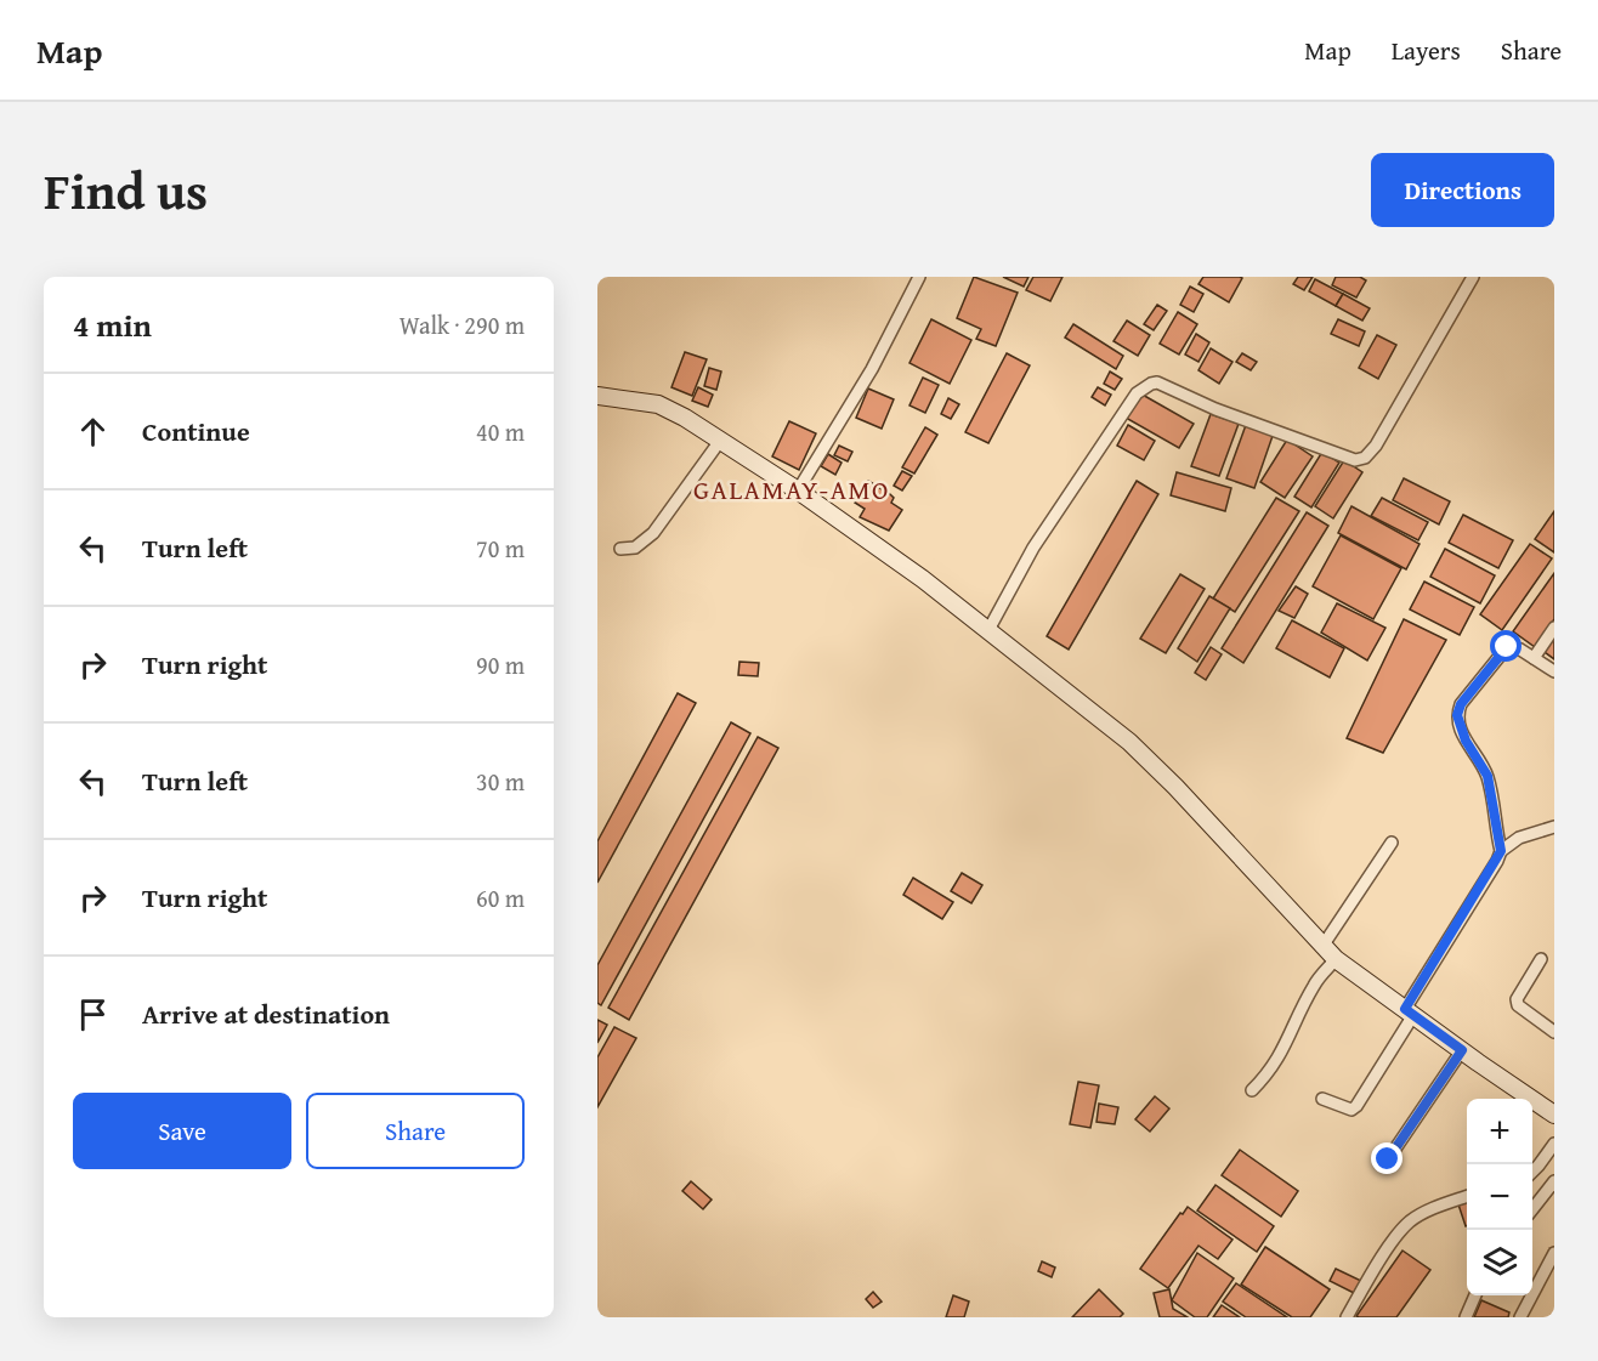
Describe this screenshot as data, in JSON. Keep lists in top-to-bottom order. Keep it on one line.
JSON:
{"districts":["GALAMAY-AMO"],"page":{"header":"Map","nav":["Map","Layers","Share"],"title":"Find us","buttons":["Directions",["Save","Share"]],"heading":["4 min","Walk · 290 m"],"list":[["Continue","40 m"],["Turn left","70 m"],["Turn right","90 m"],["Turn left","30 m"],["Turn right","60 m"],"Arrive at destination"],"map_buttons":["+","−"]}}
